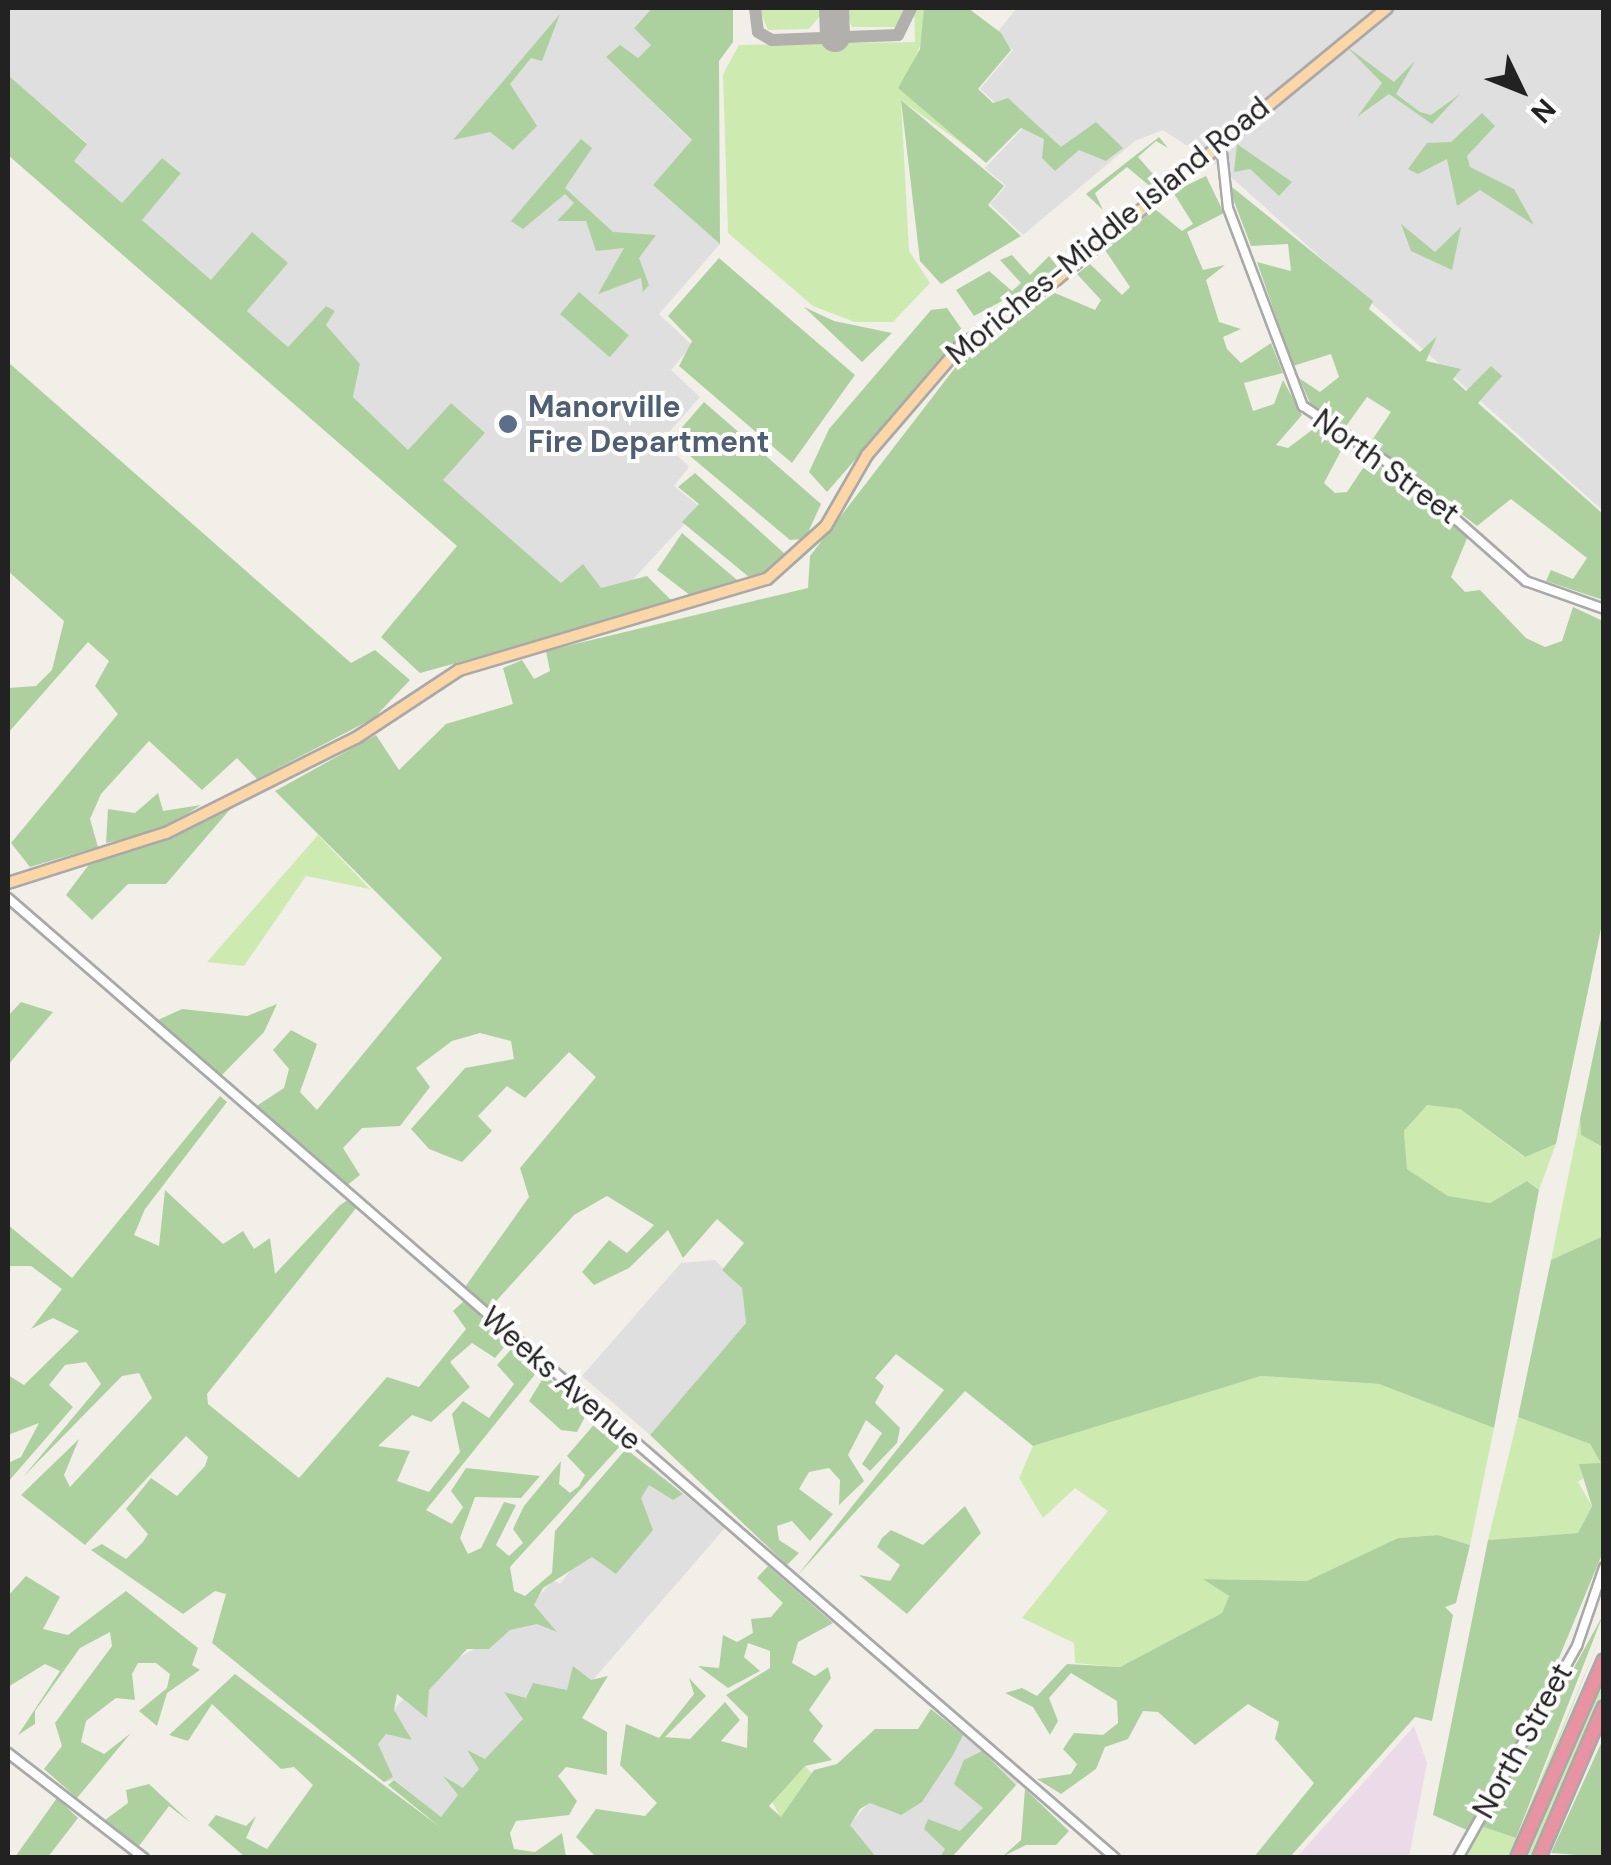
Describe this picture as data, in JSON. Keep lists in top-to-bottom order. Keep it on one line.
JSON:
{"streets":{"main road":["Moriches-Middle Island Road"],"street":["North Street","Weeks Avenue"]},"crossings":[["Moriches-Middle Island Road","North Street"]],"places":["Manorville Fire Department"],"north":"bottom right"}
